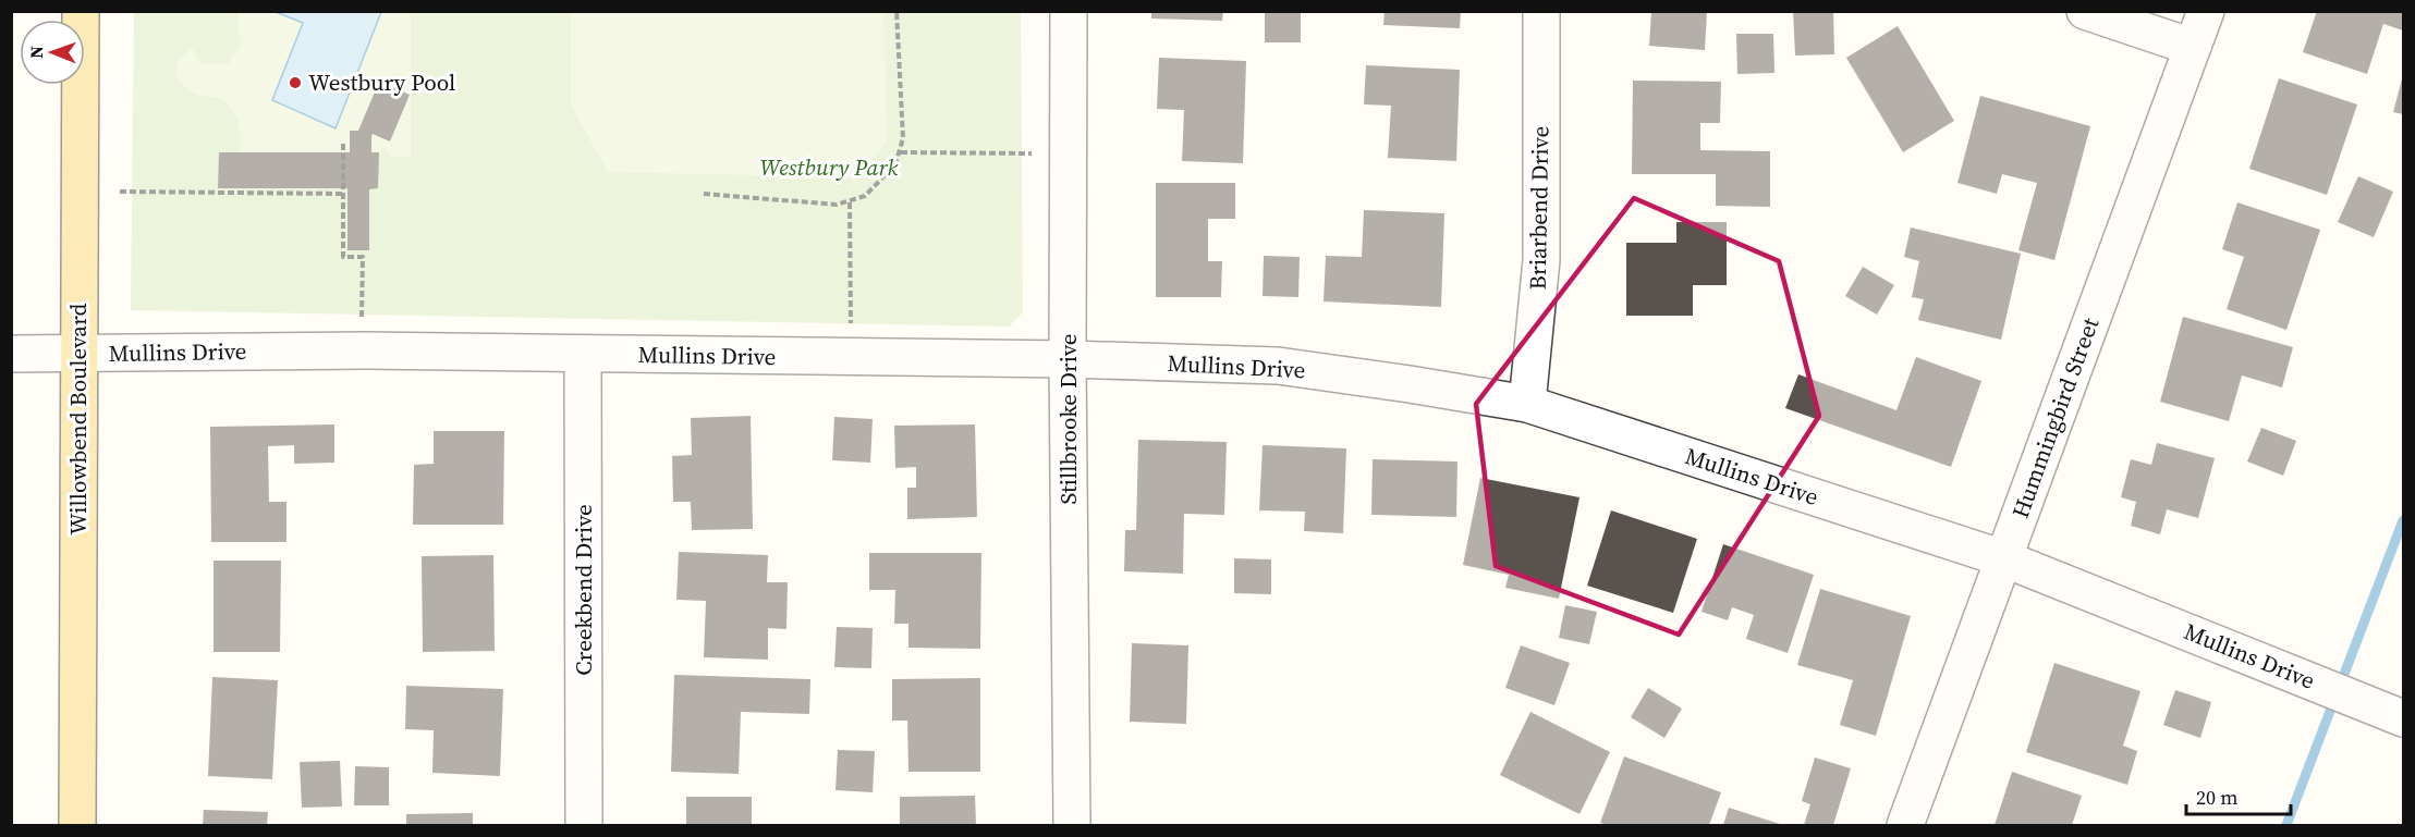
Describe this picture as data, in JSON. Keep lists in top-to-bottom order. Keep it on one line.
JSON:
{"streets":{"main road":["Willowbend Boulevard"],"street":["Briarbend Drive","Mullins Drive","Hummingbird Street","Stillbrooke Drive","Creekbend Drive"]},"crossings":[["Briarbend Drive","Mullins Drive"],["Mullins Drive","Hummingbird Street"],["Mullins Drive","Willowbend Boulevard"],["Mullins Drive","Stillbrooke Drive"],["Mullins Drive","Creekbend Drive"]],"parks":["Westbury Park"],"places":["Westbury Pool"],"scale_bar":"20 m","north":"left"}
